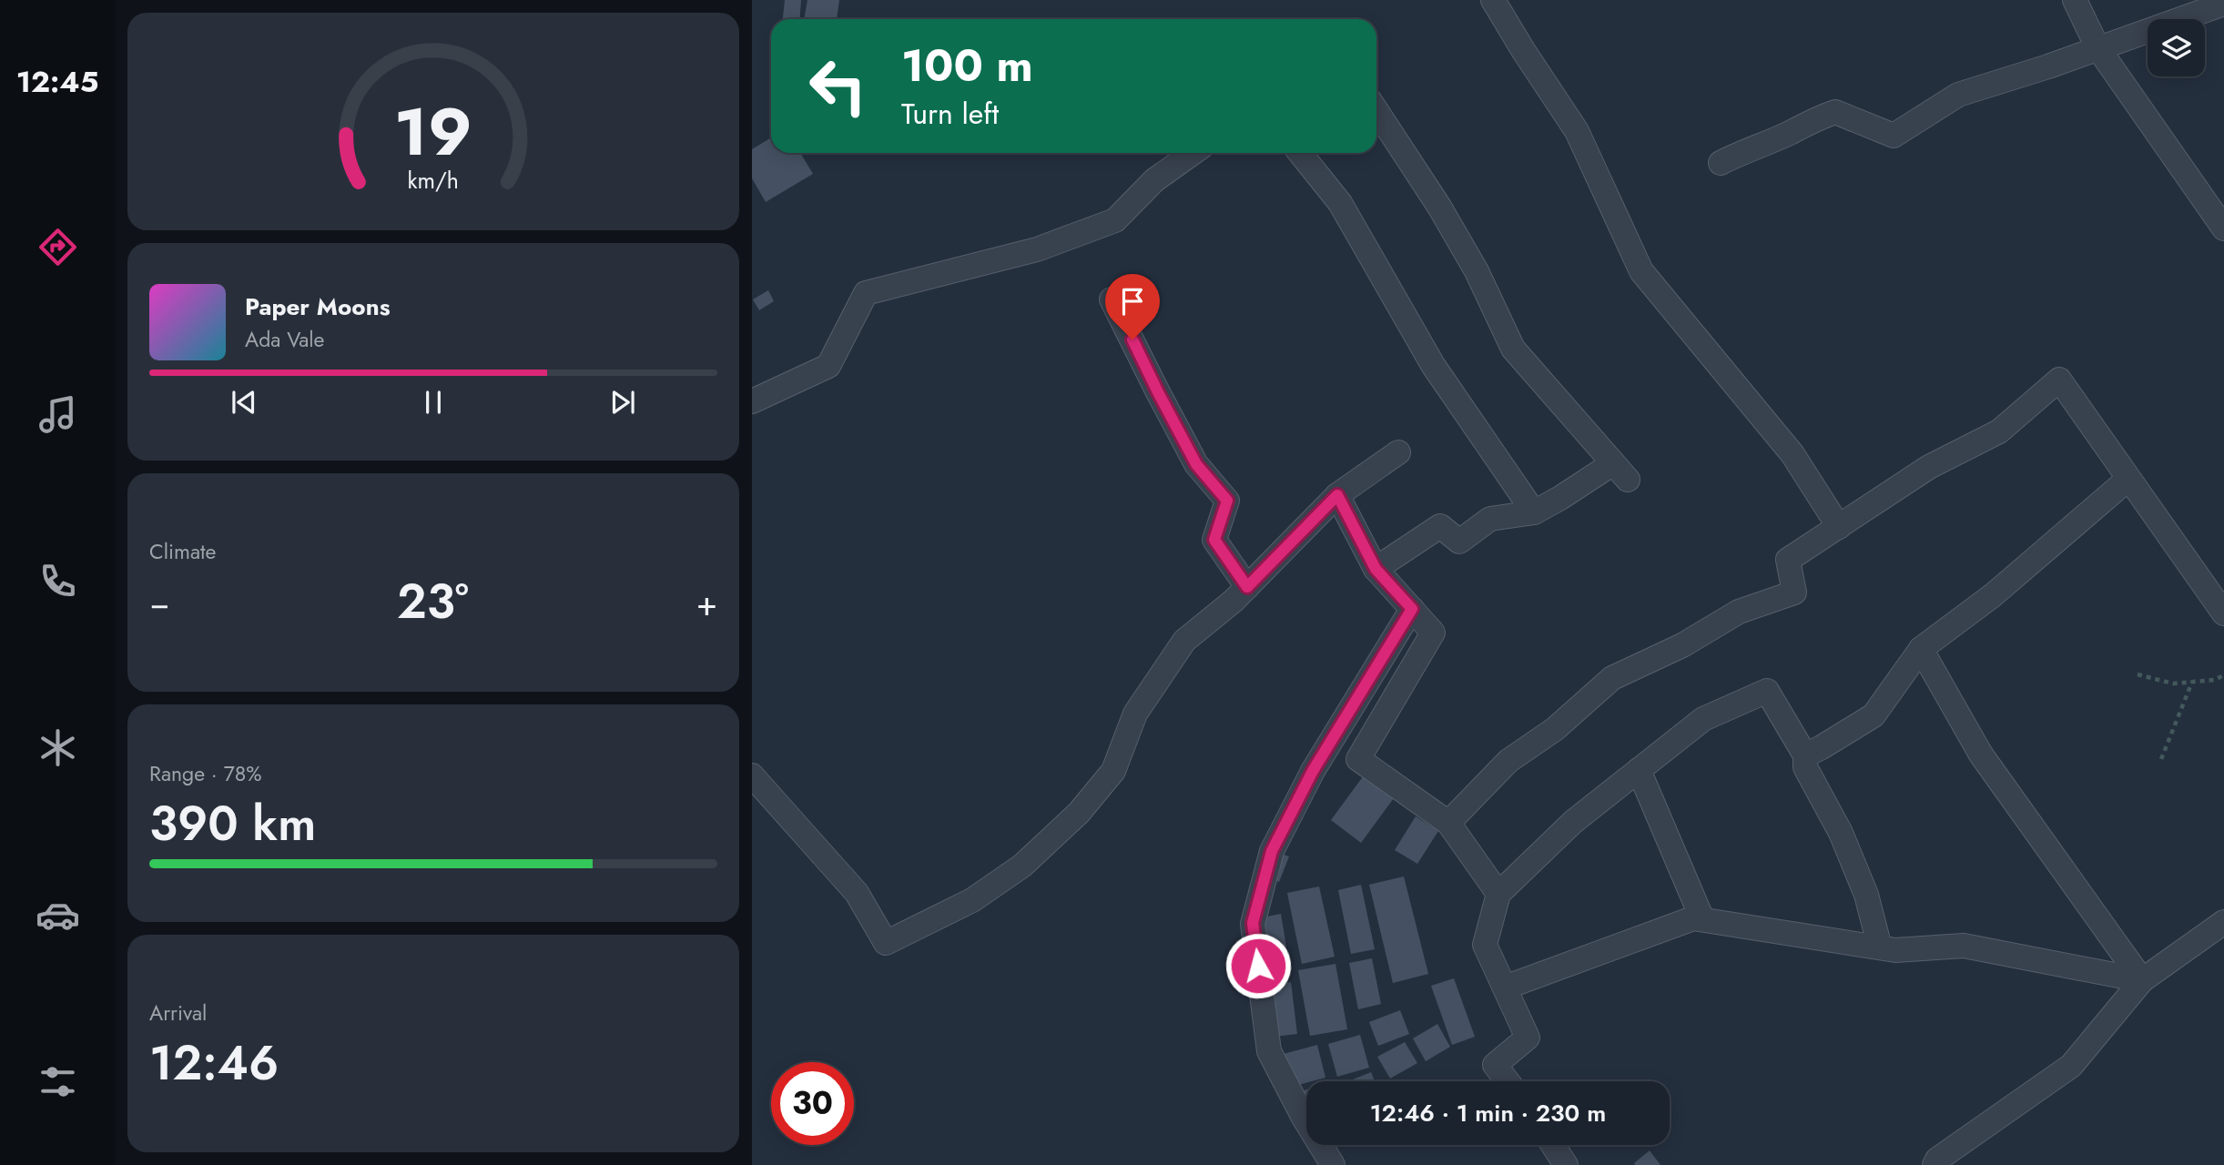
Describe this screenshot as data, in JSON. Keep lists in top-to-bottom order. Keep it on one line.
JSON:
{"page":{"tabs":"12:45","turn":["100 m","Turn left"],"song":["Paper Moons","Ada Vale"],"tile":["Climate",["Range · 78%","390 km"],["Arrival","12:46"]],"heat":["−","23°","+"],"limit":"30","trip":"12:46 · 1 min · 230 m","gauge":["19","km/h"]}}
